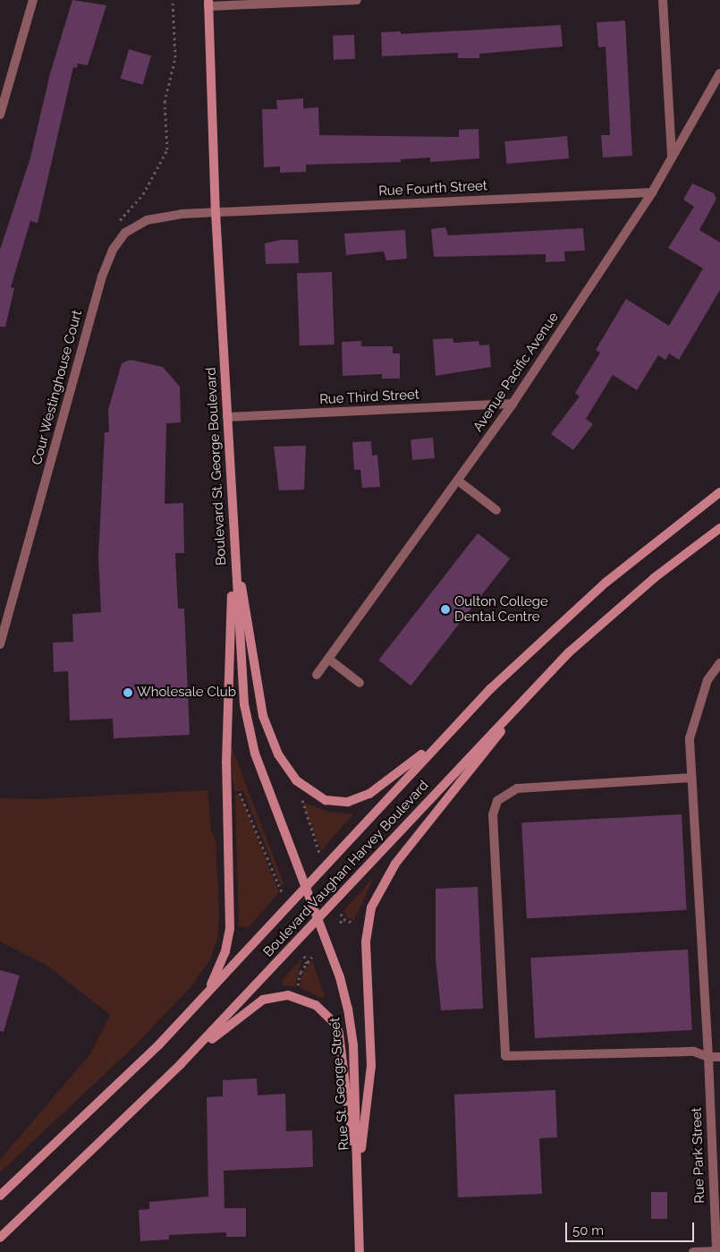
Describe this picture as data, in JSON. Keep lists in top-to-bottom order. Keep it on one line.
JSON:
{"streets":{"main road":["Boulevard St. George Boulevard","Boulevard Vaughan Harvey Boulevard","Rue St. George Street"],"street":["Rue Fourth Street","Avenue Pacific Avenue","Cour Westinghouse Court","Rue Third Street","Rue Park Street"]},"crossings":[["Rue Fourth Street","Avenue Pacific Avenue"],["Rue Fourth Street","Cour Westinghouse Court"],["Rue Fourth Street","Boulevard St. George Boulevard"],["Avenue Pacific Avenue","Rue Third Street"],["Cour Westinghouse Court","Boulevard St. George Boulevard"],["Rue Third Street","Boulevard St. George Boulevard"],["Boulevard St. George Boulevard","Boulevard Vaughan Harvey Boulevard"],["Boulevard St. George Boulevard","Rue St. George Street"],["Boulevard Vaughan Harvey Boulevard","Rue St. George Street"]],"places":["Oulton College Dental Centre","Wholesale Club"],"scale_bar":"50 m"}
